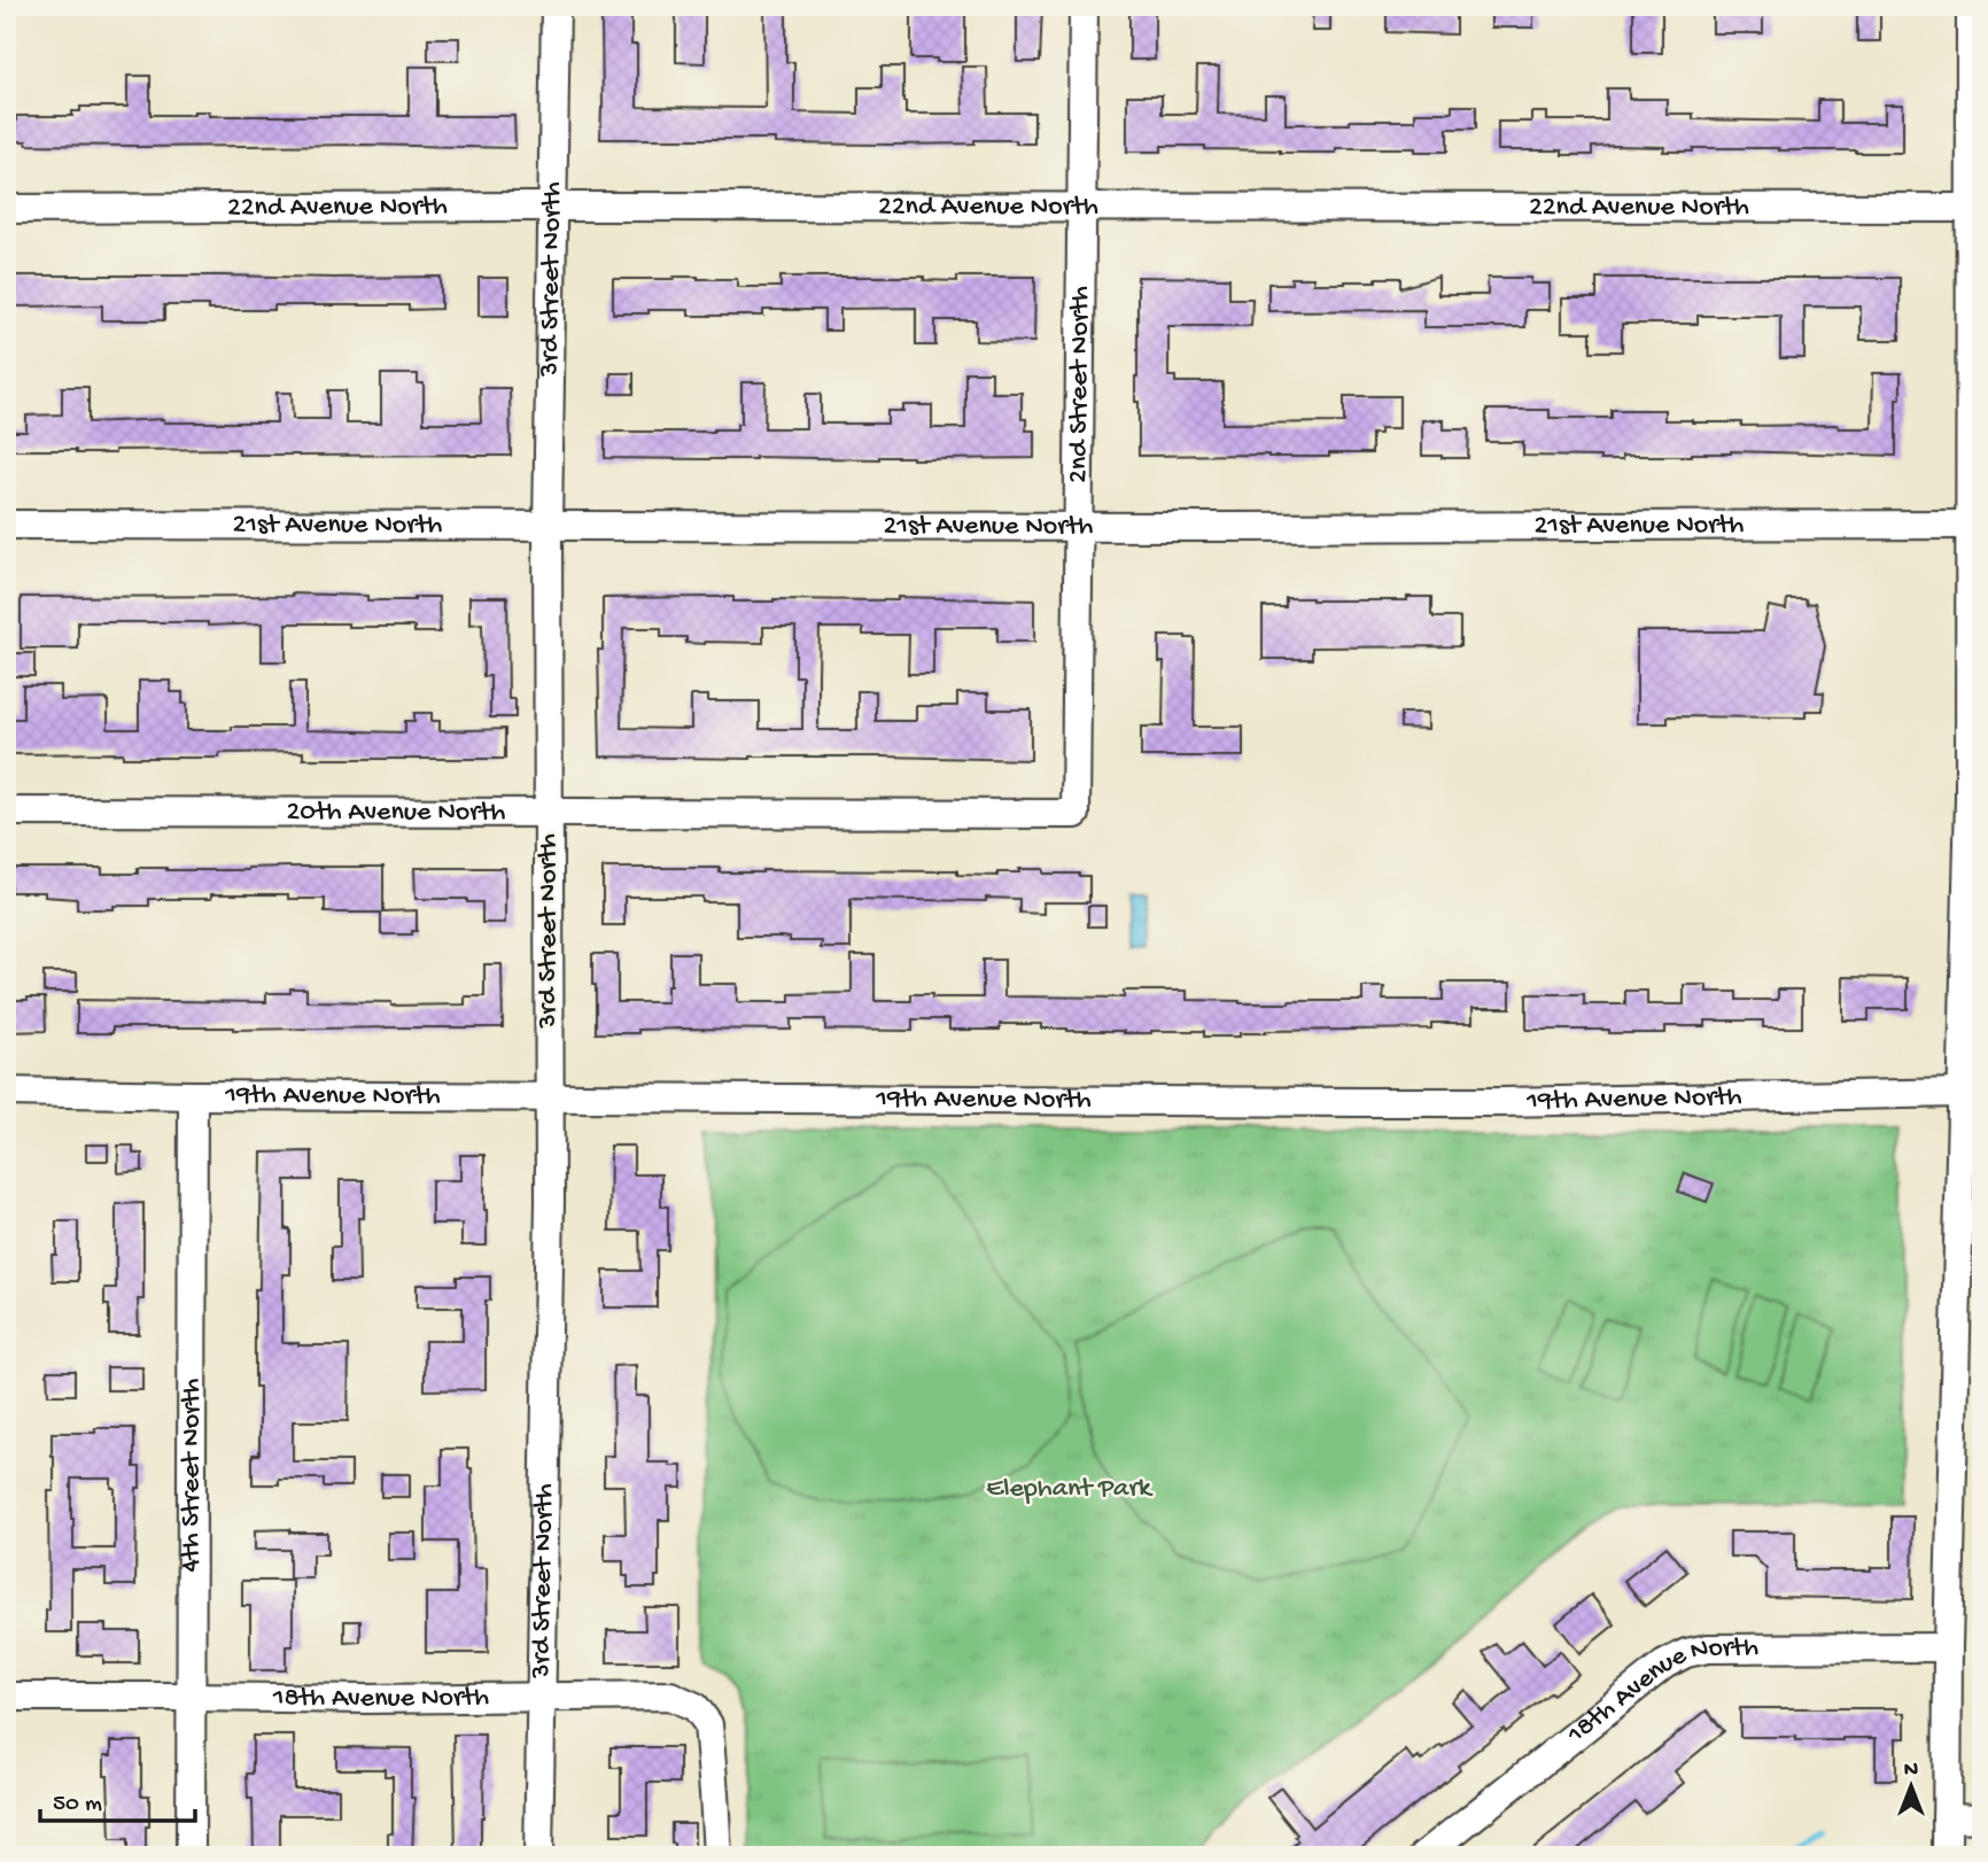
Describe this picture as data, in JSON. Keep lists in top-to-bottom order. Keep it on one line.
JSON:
{"streets":{"street":["22nd Avenue North","3rd Street North","2nd Street North","21st Avenue North","20th Avenue North","19th Avenue North","4th Street North","18th Avenue North"]},"crossings":[["22nd Avenue North","3rd Street North"],["22nd Avenue North","2nd Street North"],["3rd Street North","21st Avenue North"],["3rd Street North","20th Avenue North"],["3rd Street North","19th Avenue North"],["3rd Street North","18th Avenue North"],["2nd Street North","21st Avenue North"],["2nd Street North","20th Avenue North"],["19th Avenue North","4th Street North"],["4th Street North","18th Avenue North"]],"parks":["Elephant Park"],"scale_bar":"50 m","north":"top"}
